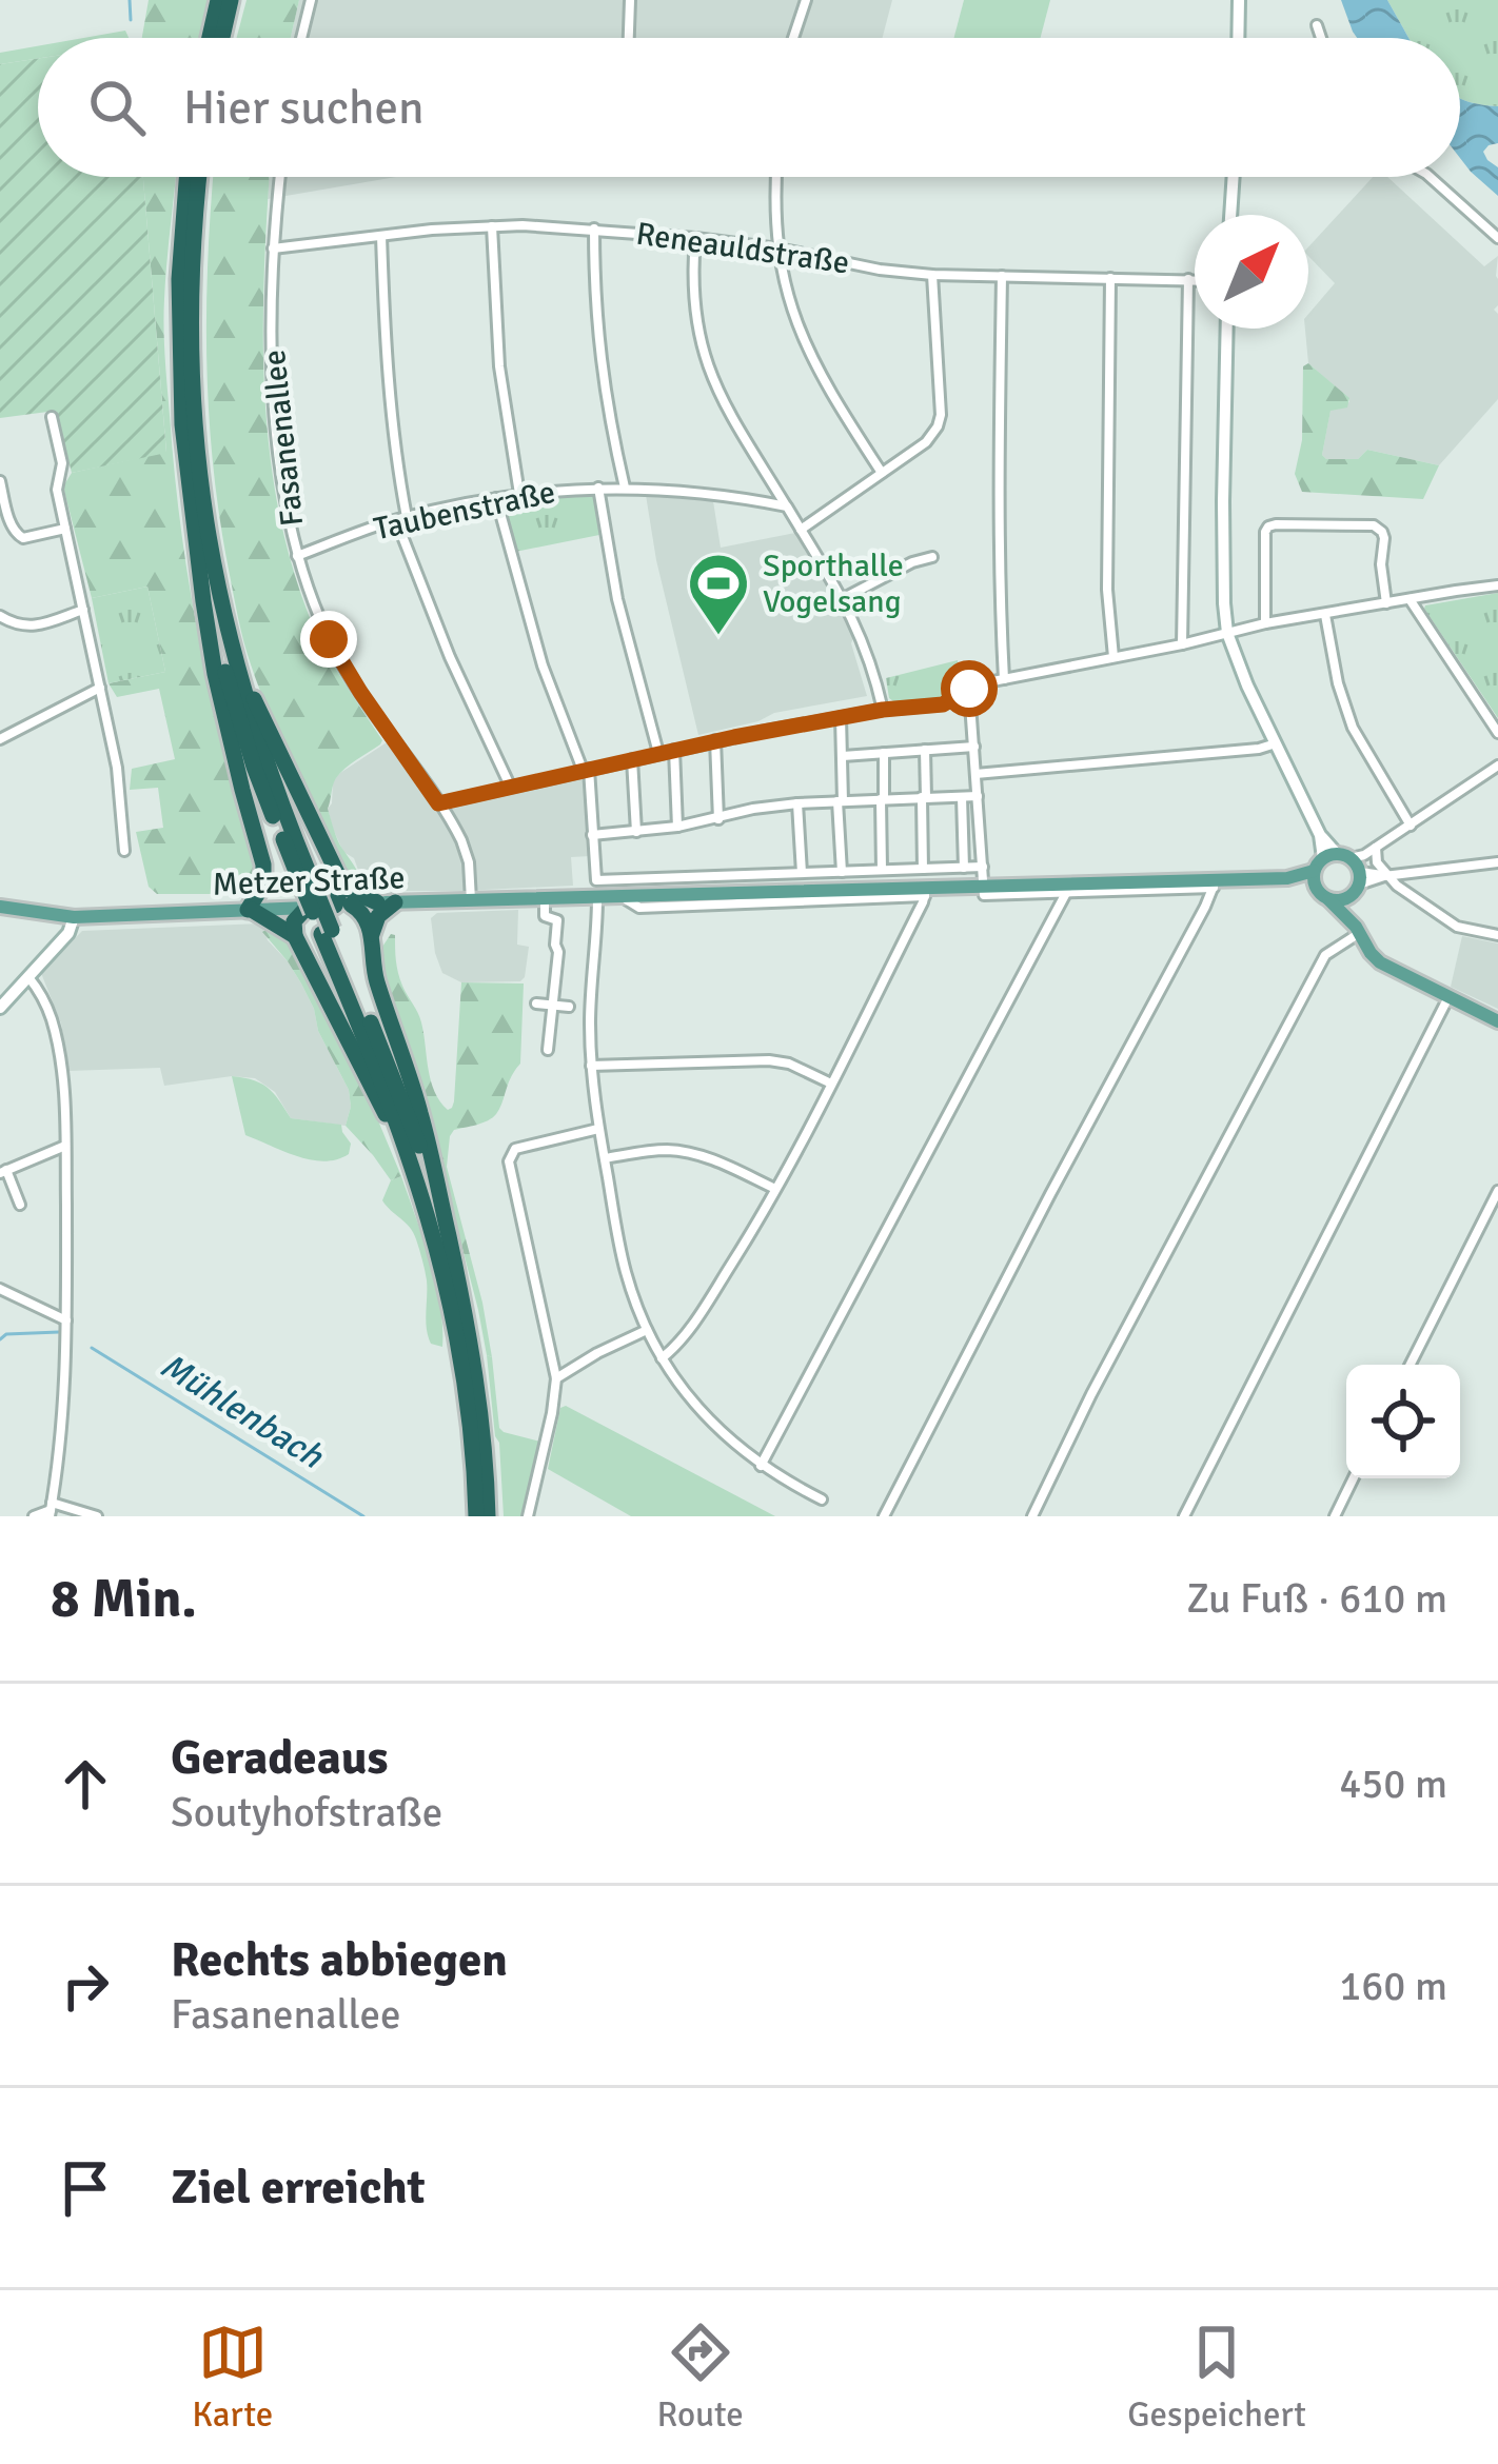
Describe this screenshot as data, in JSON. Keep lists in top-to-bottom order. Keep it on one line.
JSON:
{"streets":{"main road":["Metzer Straße"],"street":["Reneauldstraße","Fasanenallee","Taubenstraße"]},"crossings":[["Reneauldstraße","Fasanenallee"],["Fasanenallee","Taubenstraße"],["Fasanenallee","Metzer Straße"]],"water":["Mühlenbach"],"places":{"sports":["Sporthalle Vogelsang"]},"north":"top right","page":{"search":"Hier suchen","heading":["8 Min.","Zu Fuß · 610 m"],"list":[["Geradeaus","Soutyhofstraße","450 m"],["Rechts abbiegen","Fasanenallee","160 m"],"Ziel erreicht"],"nav":["Karte","Route","Gespeichert"]}}
